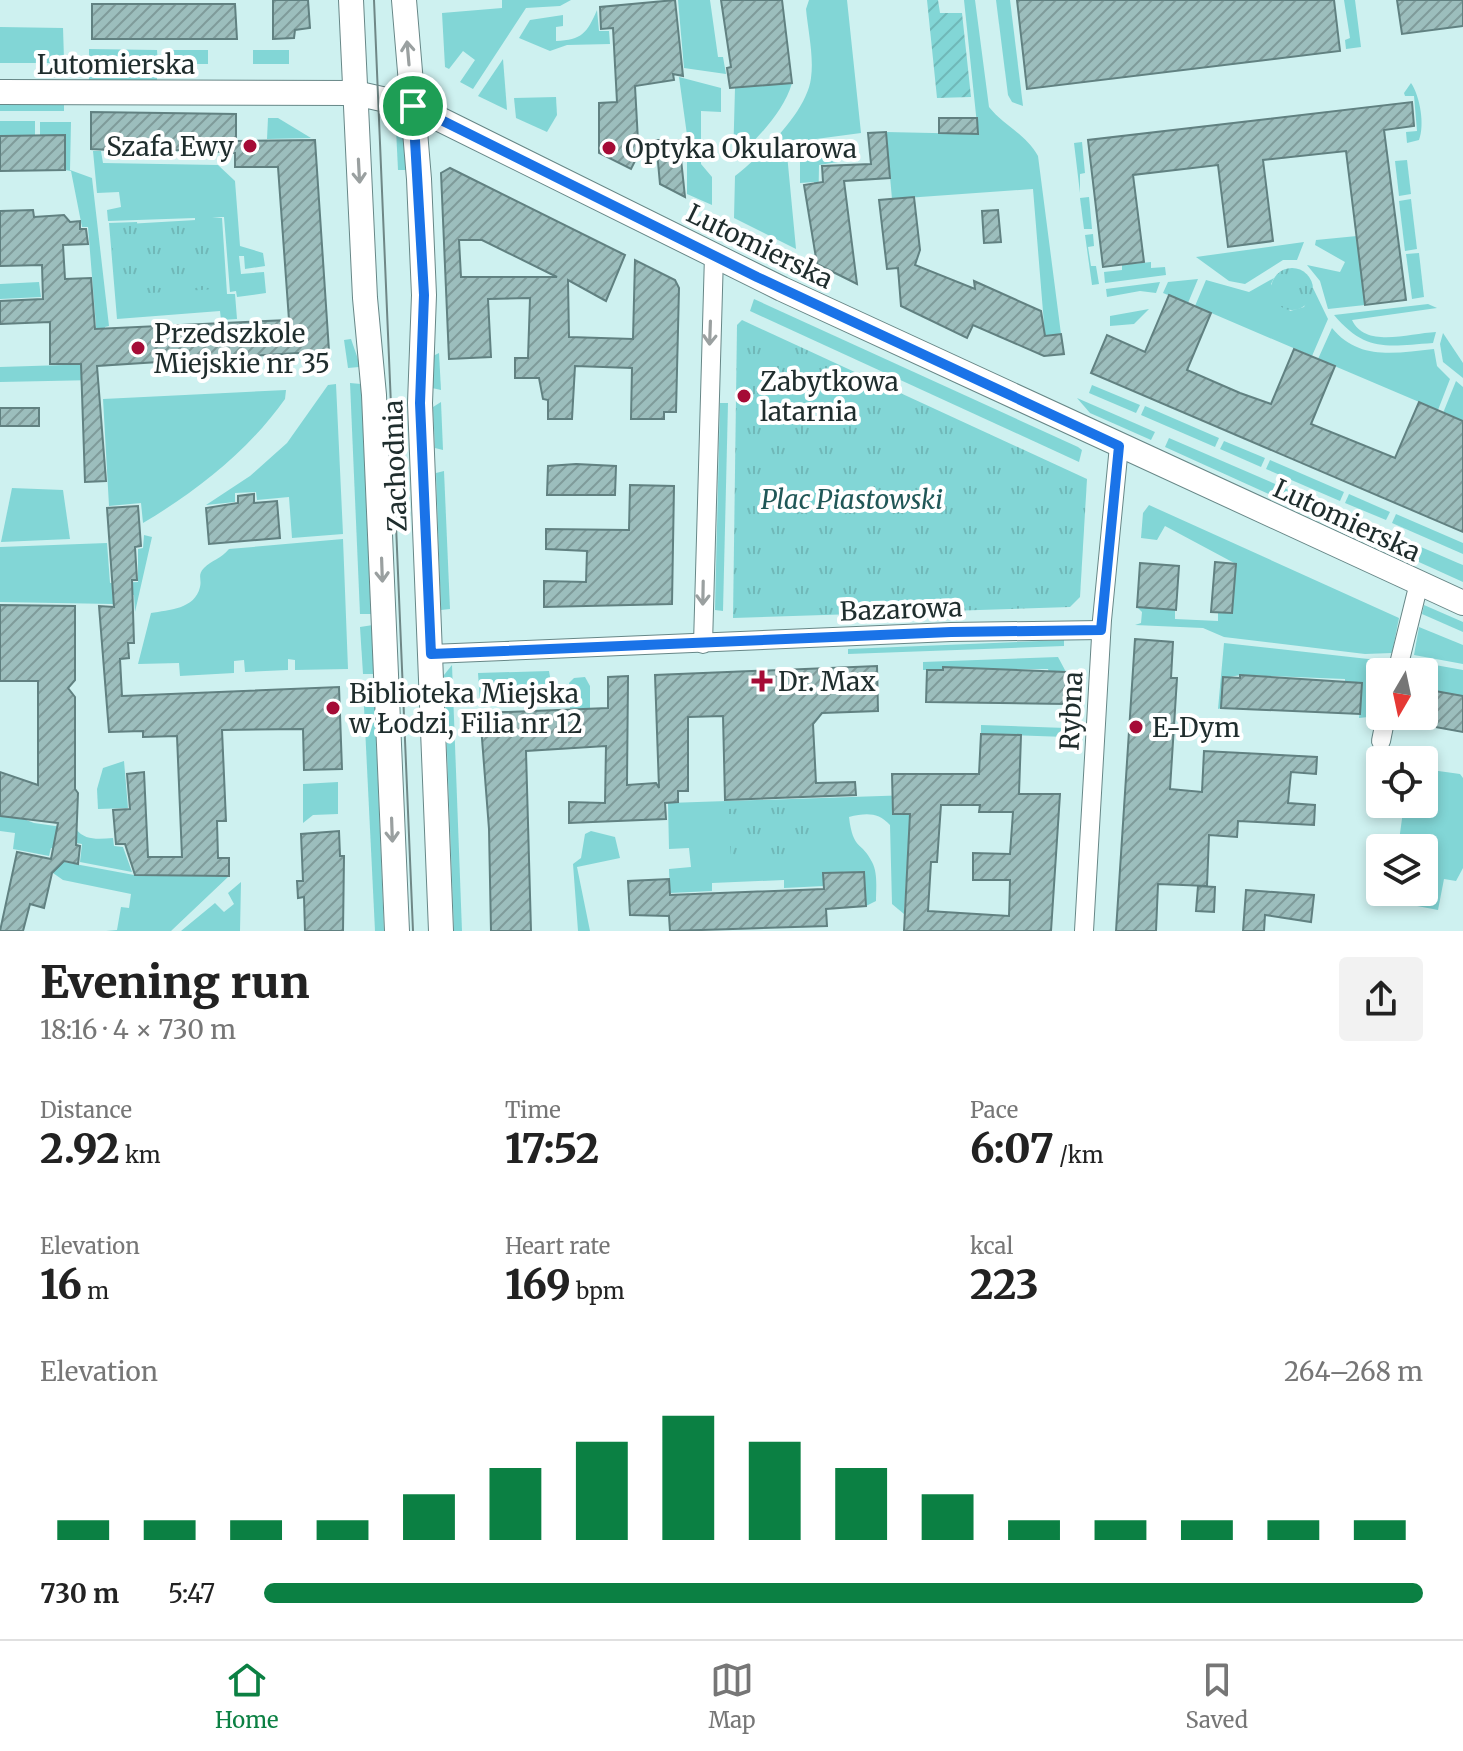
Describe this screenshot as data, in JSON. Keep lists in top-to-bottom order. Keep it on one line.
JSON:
{"streets":{"main road":["Lutomierska","Zachodnia"],"street":["Bazarowa","Rybna"]},"crossings":[["Lutomierska","Zachodnia"],["Lutomierska","Rybna"],["Zachodnia","Bazarowa"],["Bazarowa","Rybna"]],"parks":["Plac Piastowski"],"places":{"other":["Szafa Ewy","Optyka Okularowa","Przedszkole Miejskie nr 35","Zabytkowa latarnia","Biblioteka Miejska w Łodzi, Filia nr 12","E-Dym"],"health":["Dr. Max"]},"north":"bottom","page":{"heading":["Evening run","18:16 · 4 × 730 m"],"stats":[["Distance","2.92 km"],["Time","17:52"],["Pace","6:07 /km"],["Elevation","16 m"],["Heart rate","169 bpm"],["kcal","223"]],"chart":["Elevation","264–268 m"],"list":[{"name":"730 m","note":"5:47"}],"tabs":["Home","Map","Saved"]}}
